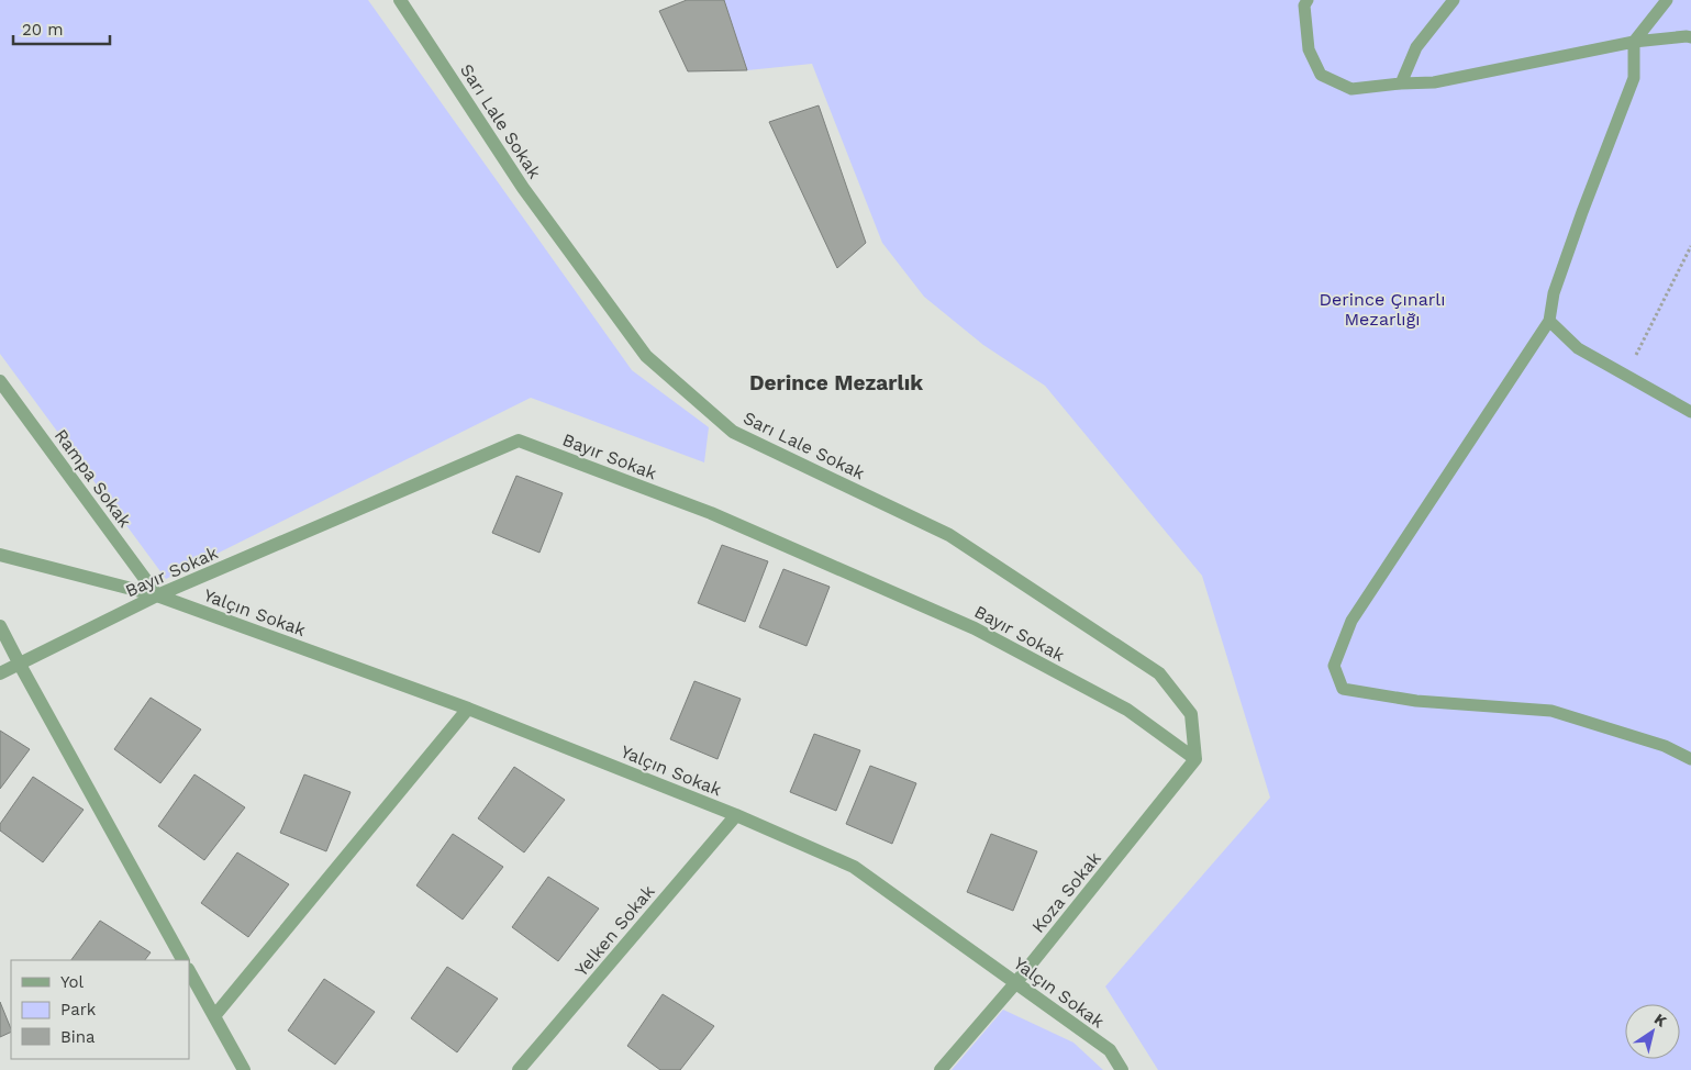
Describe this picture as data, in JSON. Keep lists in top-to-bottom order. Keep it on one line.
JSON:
{"streets":{"street":["Sarı Lale Sokak","Bayır Sokak","Rampa Sokak","Yalçın Sokak","Koza Sokak","Yelken Sokak"]},"crossings":[["Sarı Lale Sokak","Bayır Sokak"],["Sarı Lale Sokak","Koza Sokak"],["Bayır Sokak","Rampa Sokak"],["Bayır Sokak","Yalçın Sokak"],["Bayır Sokak","Koza Sokak"],["Rampa Sokak","Yalçın Sokak"],["Yalçın Sokak","Koza Sokak"],["Yalçın Sokak","Yelken Sokak"]],"districts":["Derince Mezarlık"],"parks":["Derince Çınarlı Mezarlığı"],"legend":["Yol","Park","Bina"],"scale_bar":"20 m","north":"top right"}
